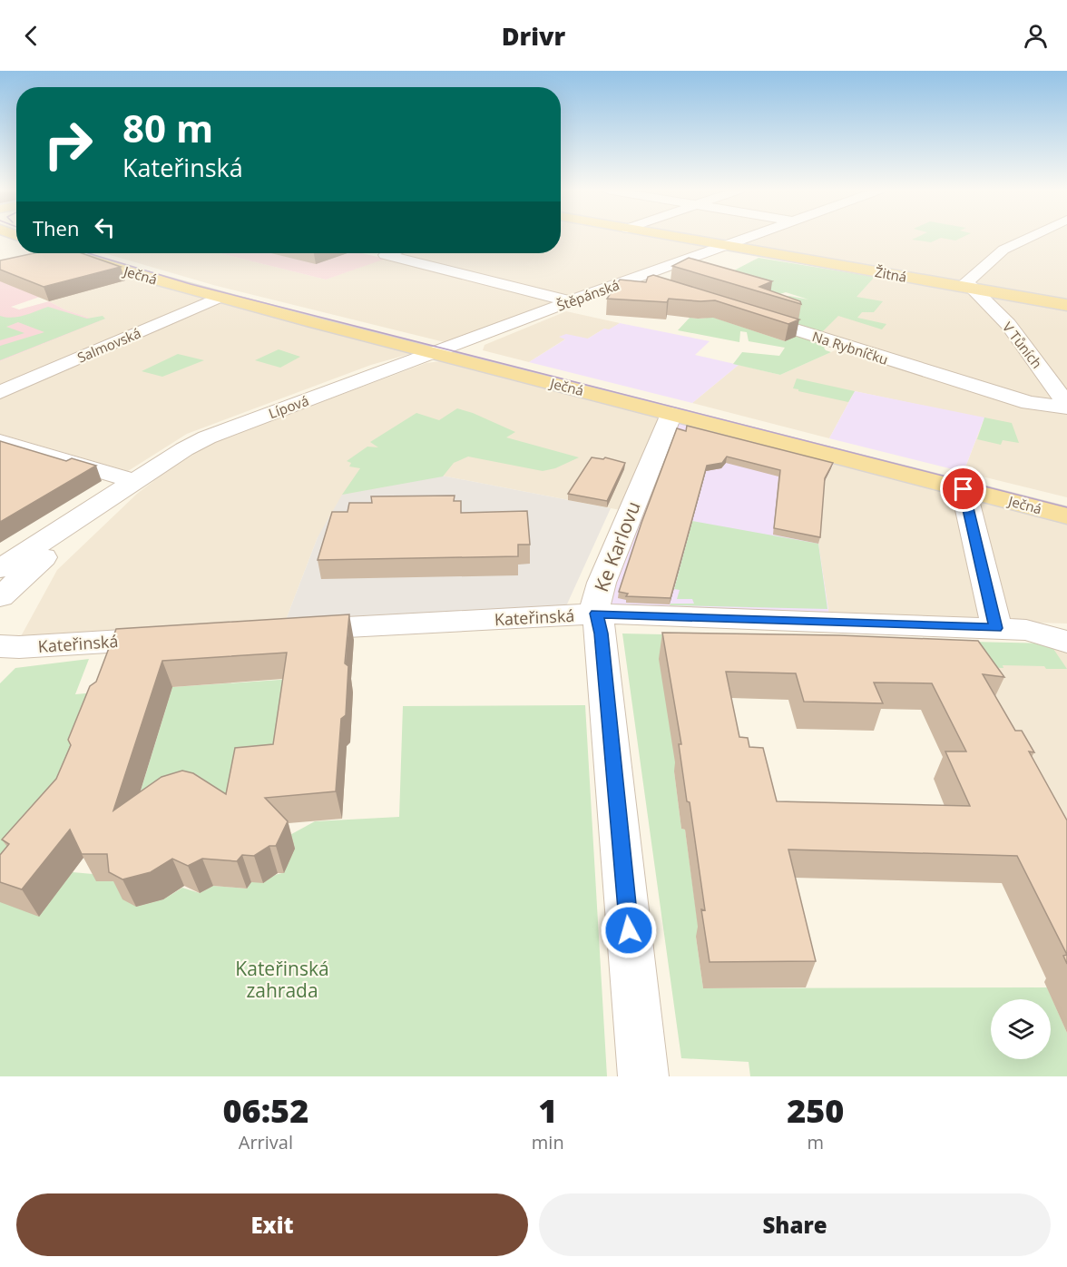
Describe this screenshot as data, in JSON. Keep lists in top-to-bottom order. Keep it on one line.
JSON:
{"streets":{"main road":["Žitná","Ječná"],"street":["Štěpánská","Salmovská","V Tůních","Na Rybníčku","Lípová","Ke Karlovu","Kateřinská"]},"crossings":[["Žitná","Štěpánská"],["Žitná","V Tůních"],["Ječná","Štěpánská"],["Ječná","Salmovská"],["Ječná","Lípová"],["Ječná","Ke Karlovu"],["Štěpánská","Lípová"],["V Tůních","Na Rybníčku"],["Ke Karlovu","Kateřinská"]],"parks":["Kateřinská zahrada"],"page":{"header":"Drivr","turn":["80 m","Kateřinská"],"then":"Then","eta":["06:52","Arrival","1","min","250","m"],"buttons":["Exit","Share"]}}
